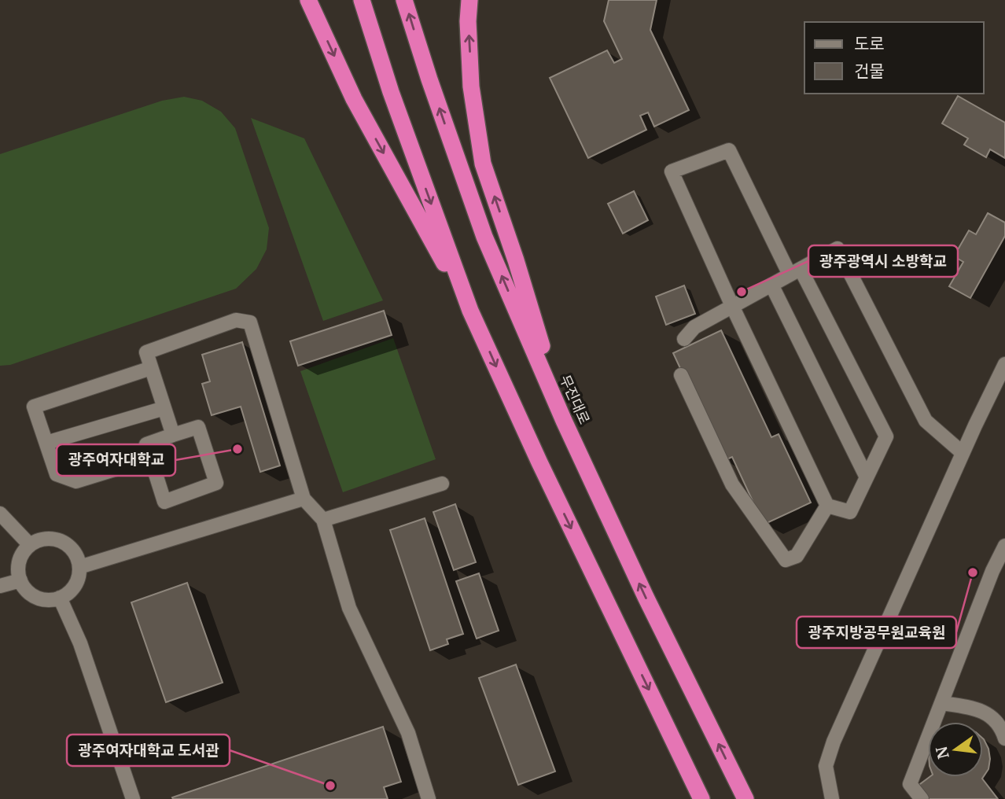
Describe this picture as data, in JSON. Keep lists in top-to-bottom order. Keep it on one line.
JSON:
{"streets":{"highway":["무진대로"]},"places":["광주광역시 소방학교","광주여자대학교","광주지방공무원교육원","광주여자대학교 도서관"],"legend":["도로","건물"],"north":"left"}
